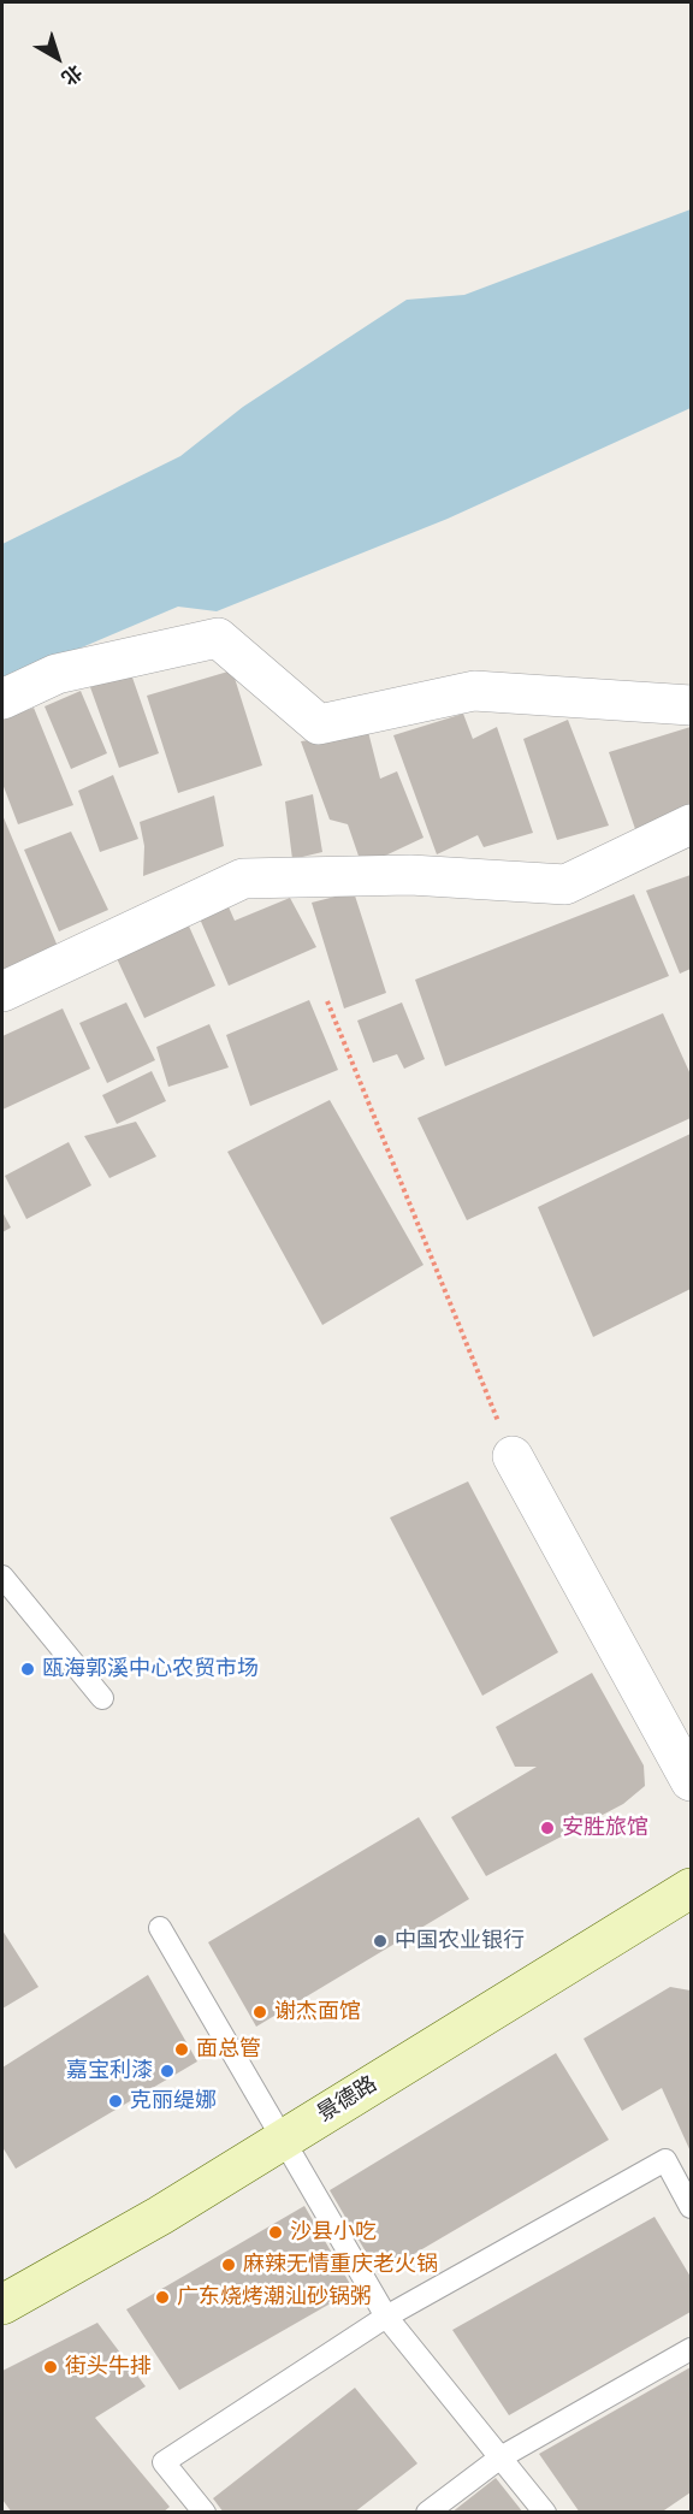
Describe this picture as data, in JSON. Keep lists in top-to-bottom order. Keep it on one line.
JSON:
{"streets":{"main road":["景德路"]},"places":["瓯海郭溪中心农贸市场","安胜旅馆","中国农业银行","谢杰面馆","面总管","嘉宝利漆","克丽缇娜","沙县小吃","麻辣无情重庆老火锅","广东烧烤潮汕砂锅粥","街头牛排"],"north":"bottom right"}
